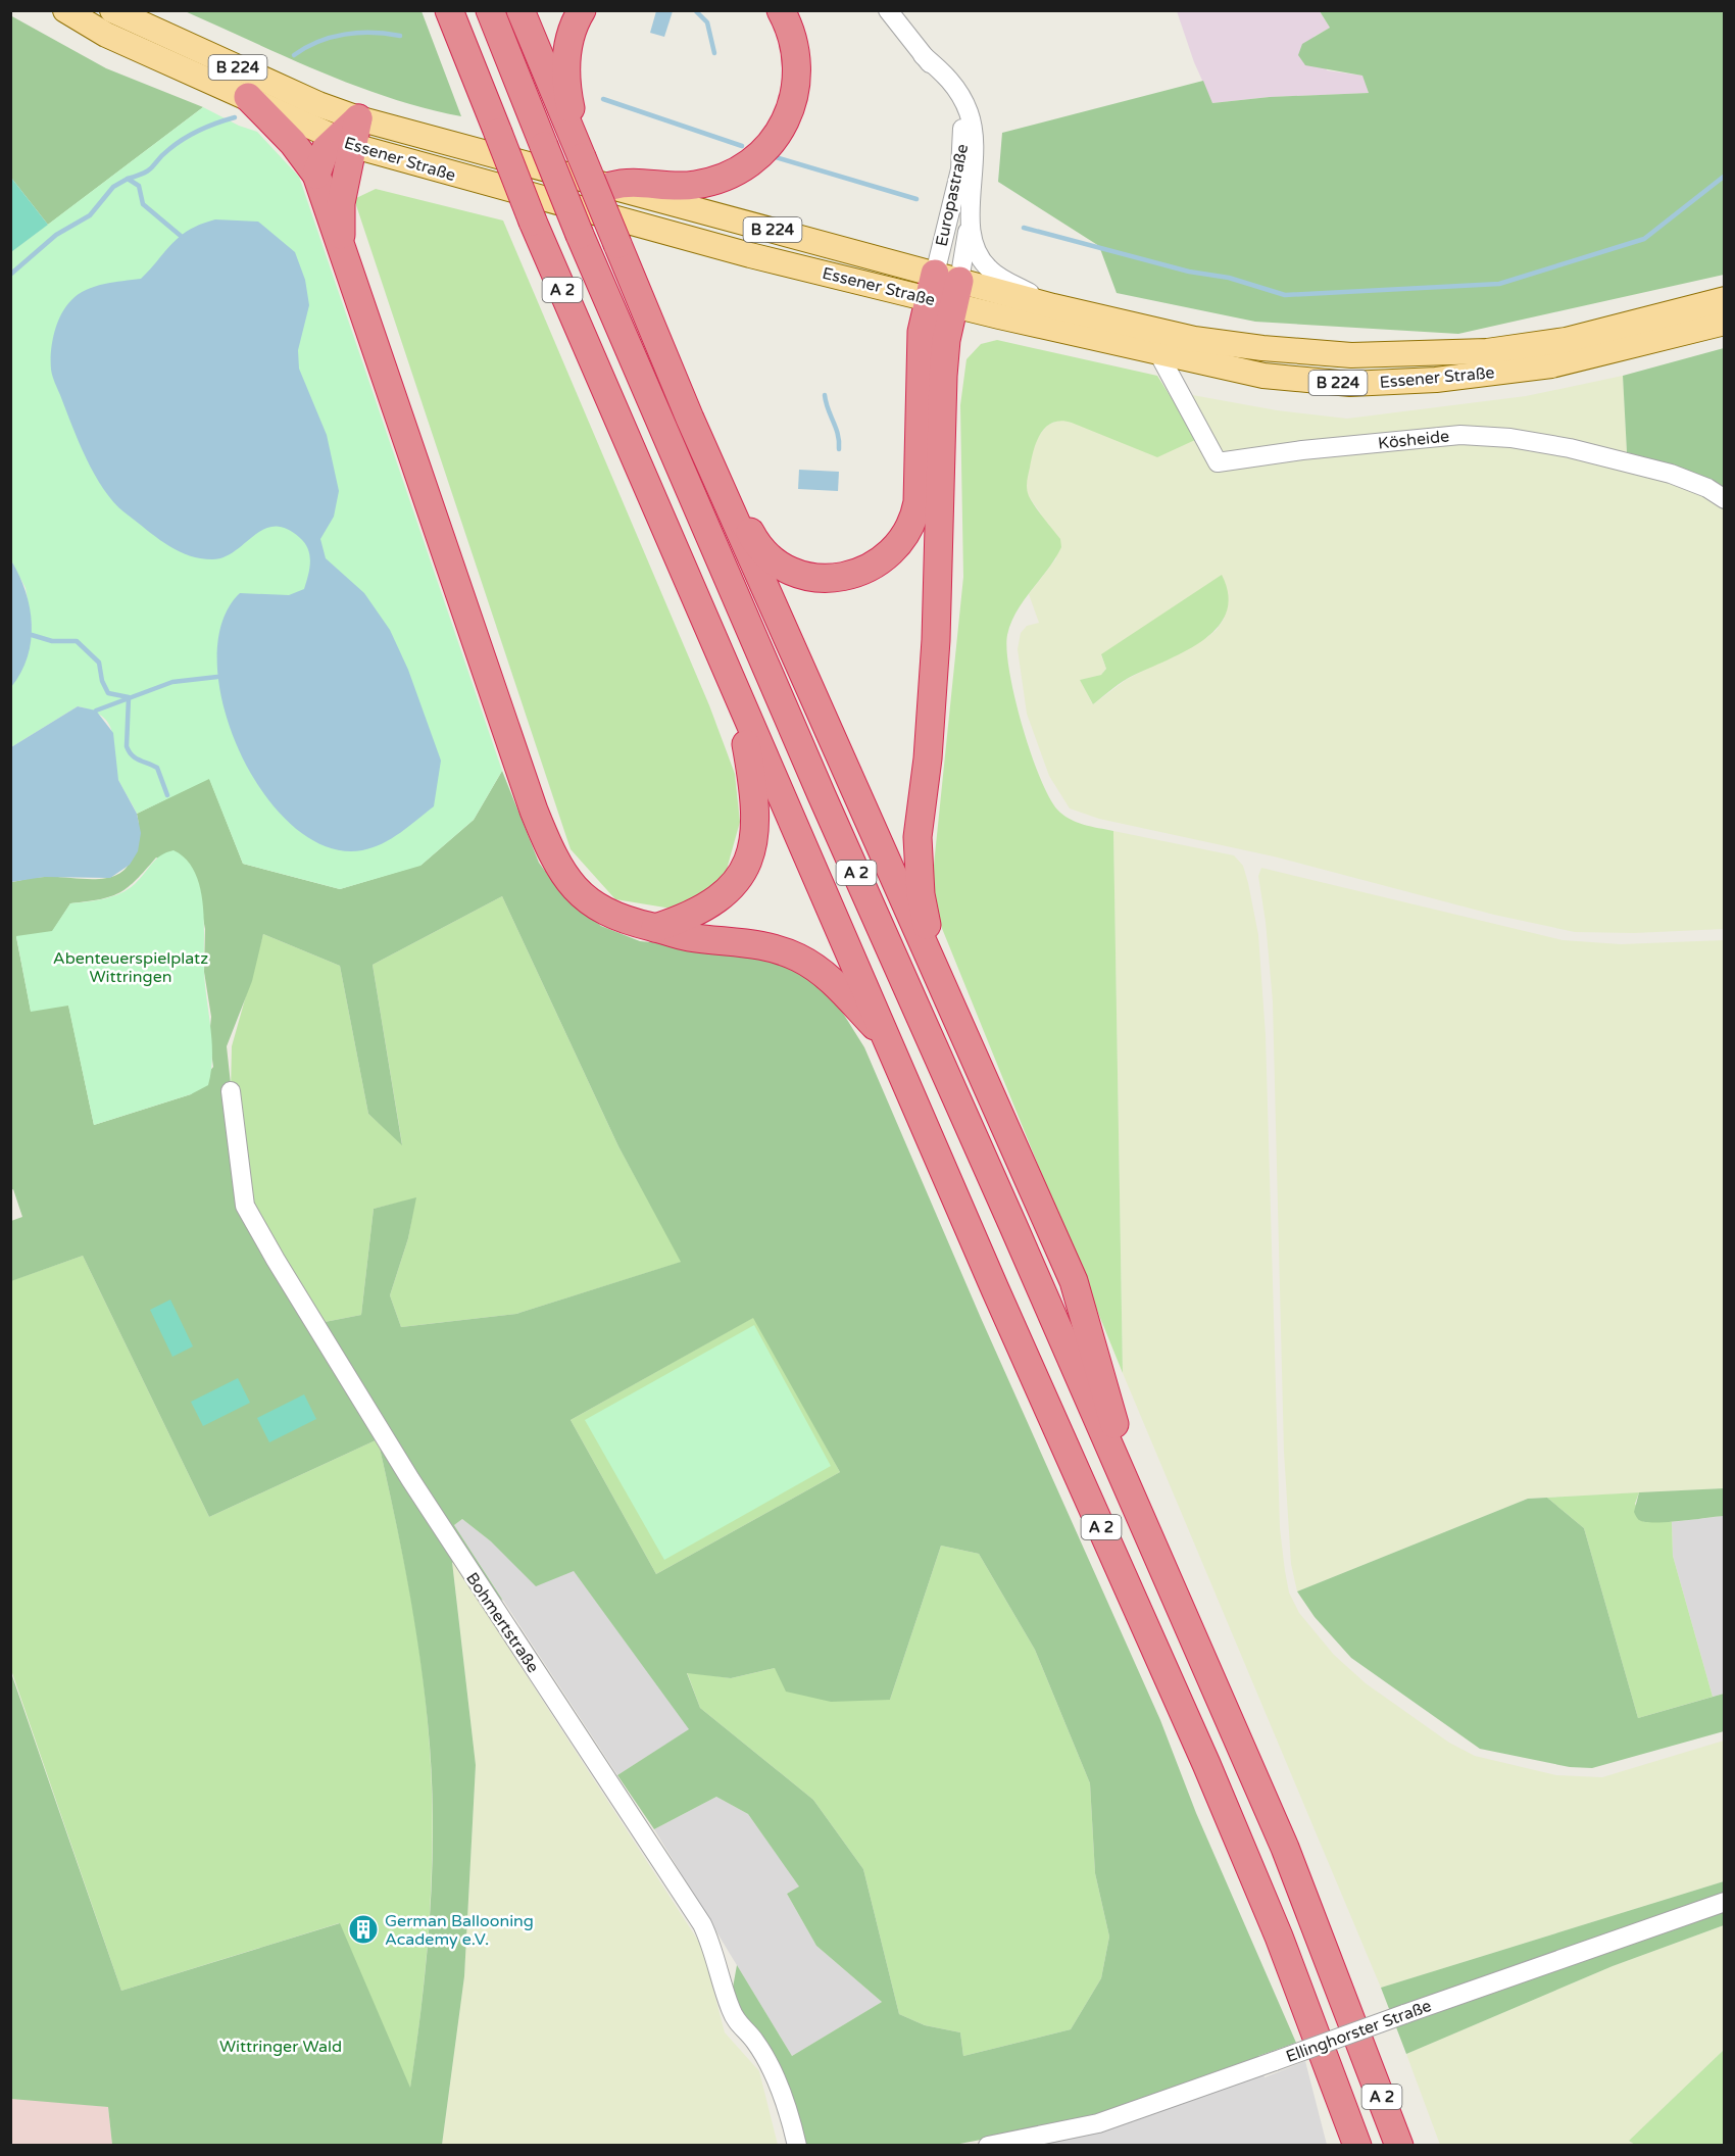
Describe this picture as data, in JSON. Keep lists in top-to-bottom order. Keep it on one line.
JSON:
{"streets":{"highway":["A 2"],"main road":["B 224","Essener Straße"],"street":["Europastraße","Kösheide","Bohmertstraße","Ellinghorster Straße"]},"crossings":[["Essener Straße","Europastraße"],["Essener Straße","Kösheide"]],"parks":["Abenteuerspielplatz Wittringen","Wittringer Wald"],"places":{"building":["German Ballooning Academy e.V."]}}
